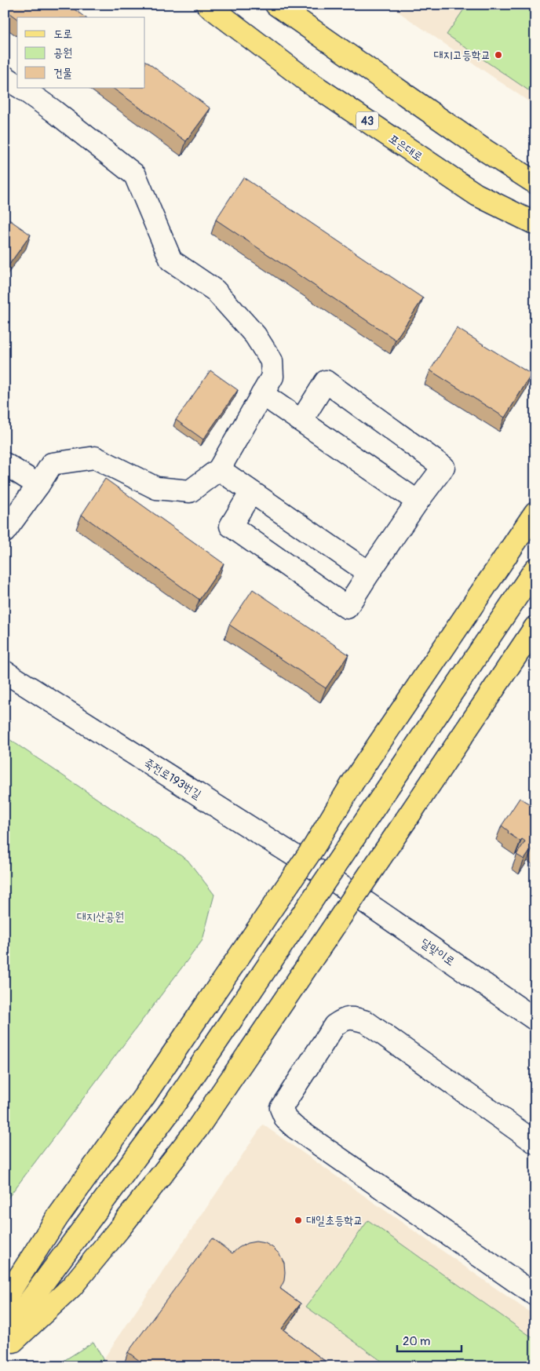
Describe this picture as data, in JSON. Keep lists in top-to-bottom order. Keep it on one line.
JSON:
{"streets":{"main road":["43","포은대로"],"street":["죽전로193번길","달맞이로"]},"crossings":[["죽전로193번길","달맞이로"]],"parks":["대지산공원"],"places":["대지고등학교","대일초등학교"],"legend":["도로","공원","건물"],"scale_bar":"20 m"}
